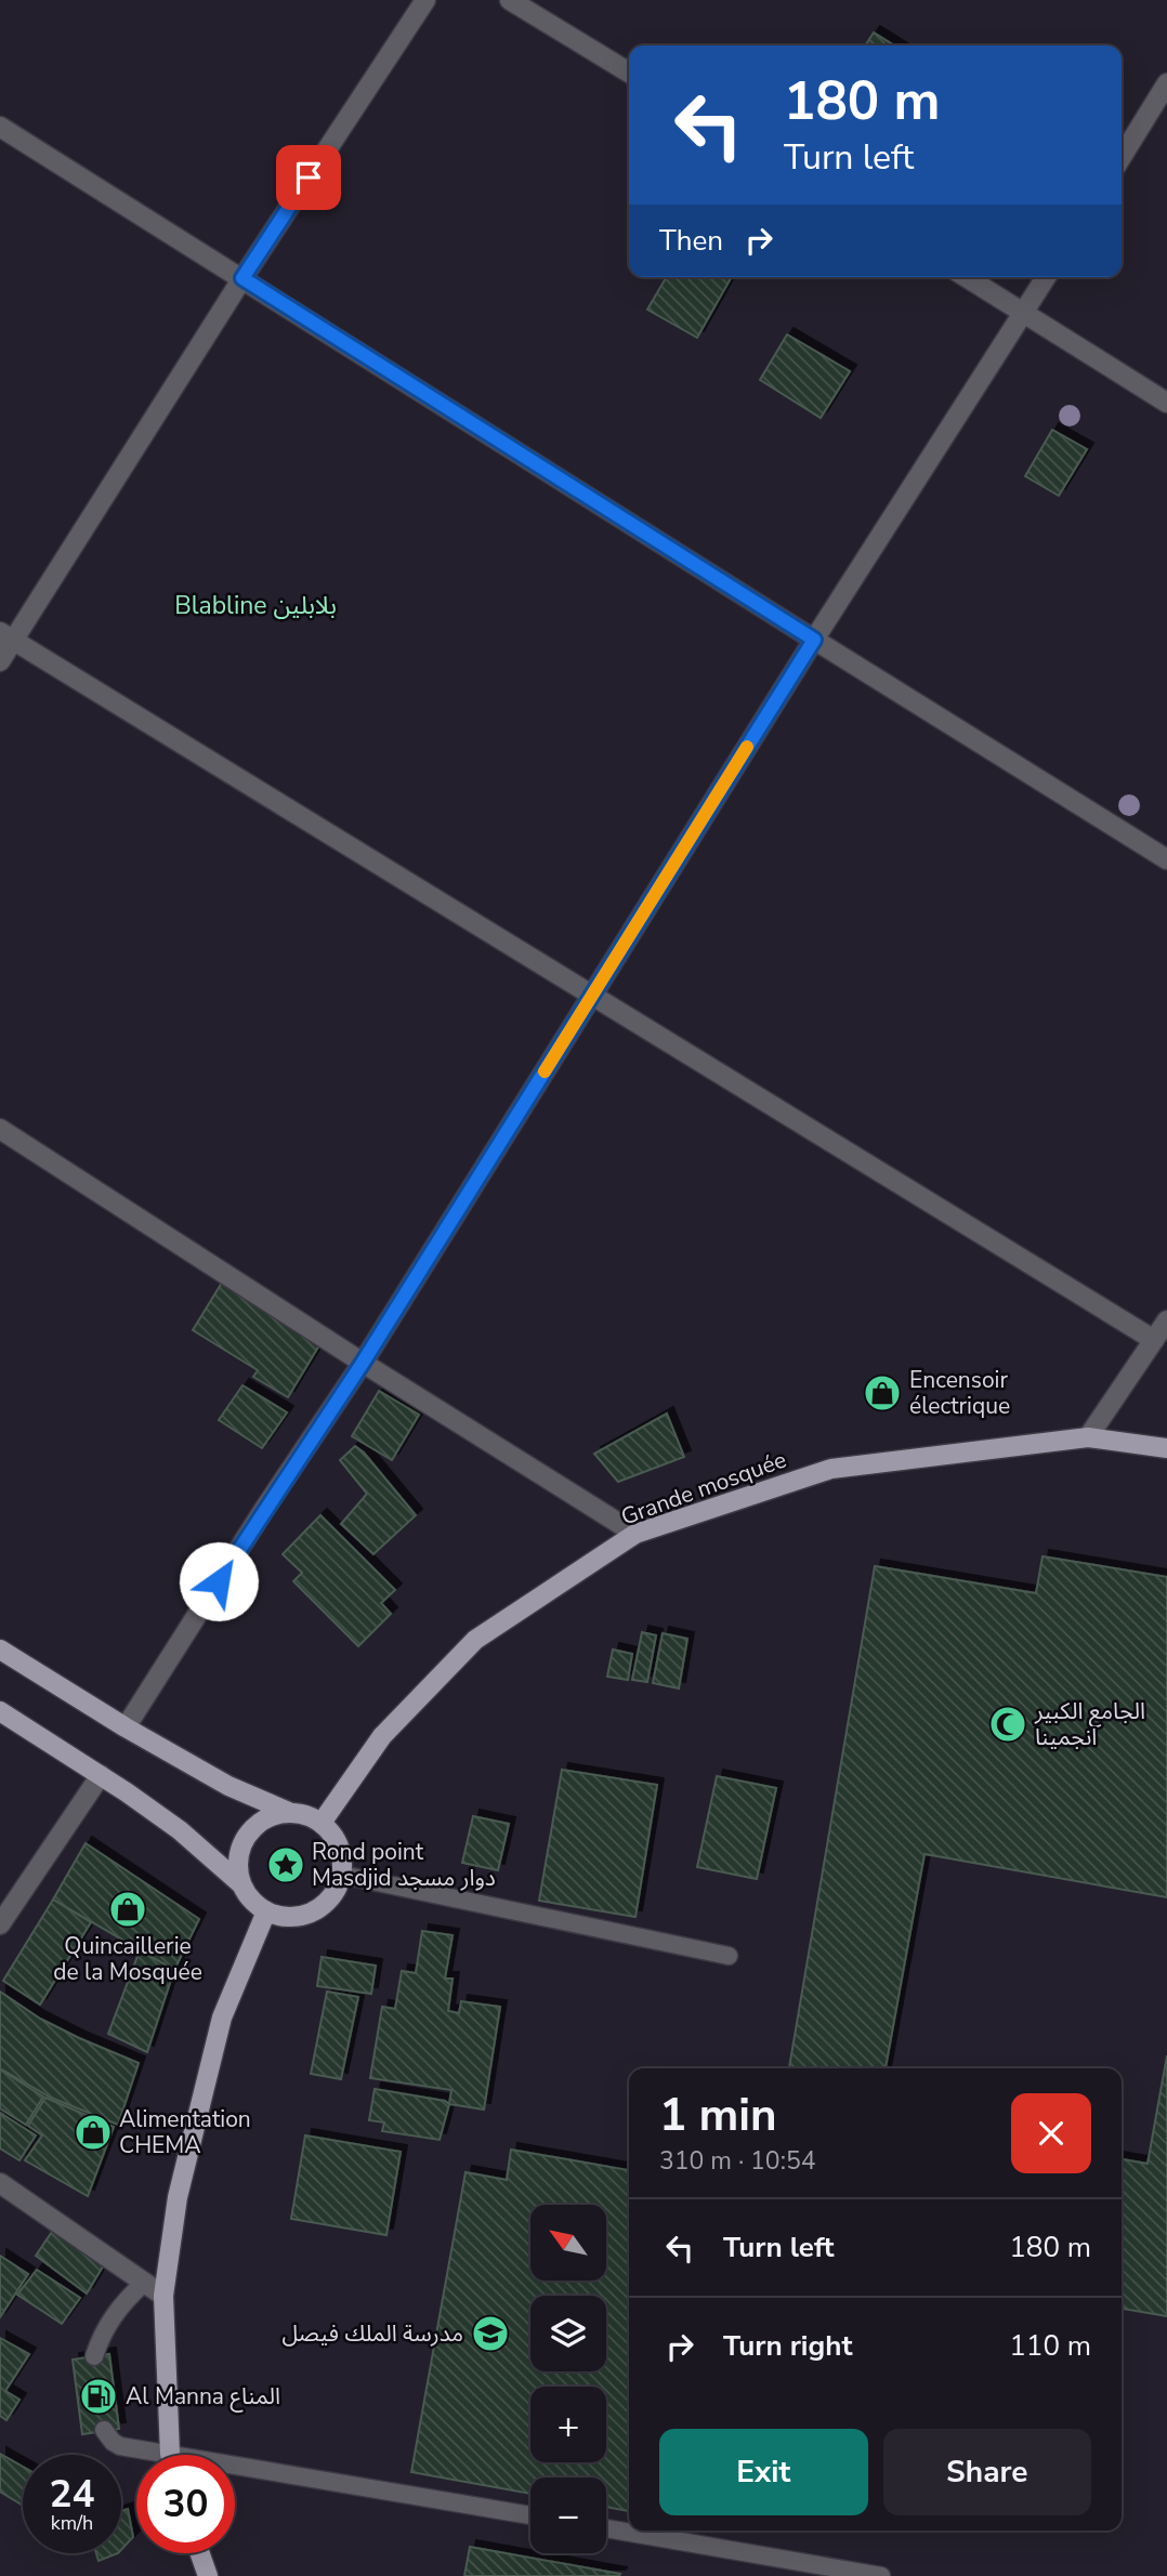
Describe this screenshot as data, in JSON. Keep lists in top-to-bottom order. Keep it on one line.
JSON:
{"streets":{"main road":["Grande mosquée"]},"districts":["Blabline بلابلين"],"places":{"shop":["Encensoir électrique","Quincaillerie de la Mosquée","Alimentation CHEMA"],"mosque":["الجامع الكبير انجمينا"],"place":["Rond point Masdjid دوار مسجد"],"school or university":["مدرسة الملك فيصل"],"fuel station":["Al Manna المناع"]},"north":"top left","page":{"turn":["180 m","Turn left"],"then":"Then","heading":["1 min","310 m · 10:54"],"list":[{"name":"Turn left","value":"180 m"},{"name":"Turn right","value":"110 m"}],"map_buttons":["+","−"],"buttons":["Exit","Share"],"speed":"24 km/h","limit":"30"}}
